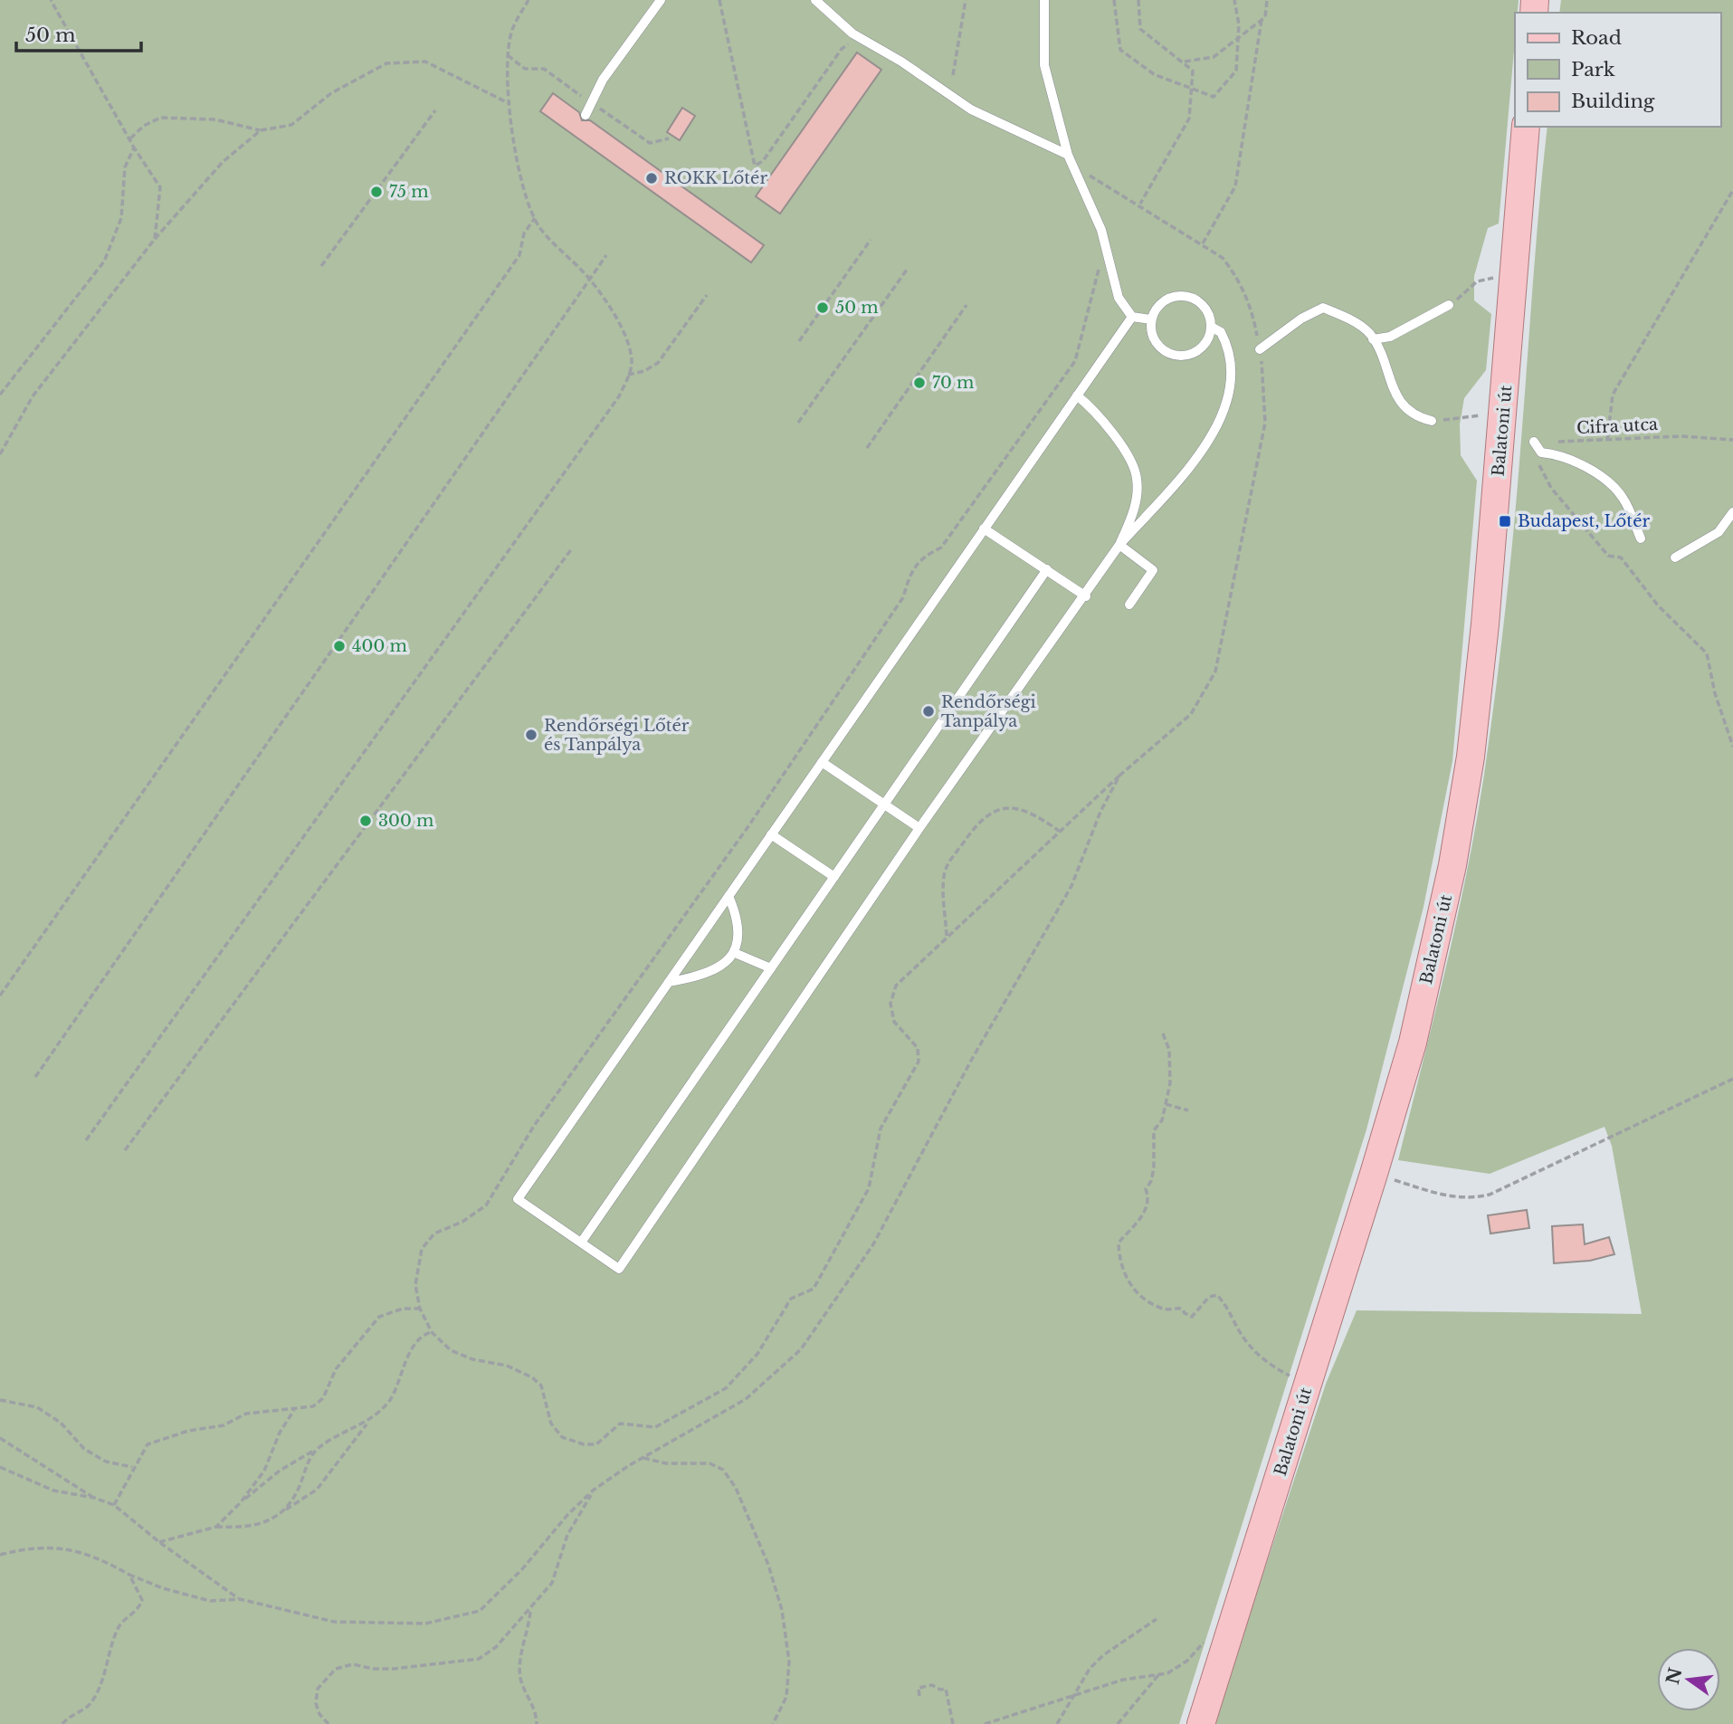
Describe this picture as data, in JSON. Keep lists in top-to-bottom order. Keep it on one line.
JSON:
{"streets":{"main road":["Balatoni út"],"path":["Cifra utca"]},"places":{"other":["ROKK Lőtér","75 m","50 m","70 m","400 m","Rendőrségi Tanpálya","Rendőrségi Lőtér és Tanpálya","300 m"],"transit":["Budapest, Lőtér"]},"legend":["Road","Park","Building"],"scale_bar":"50 m","north":"left"}
